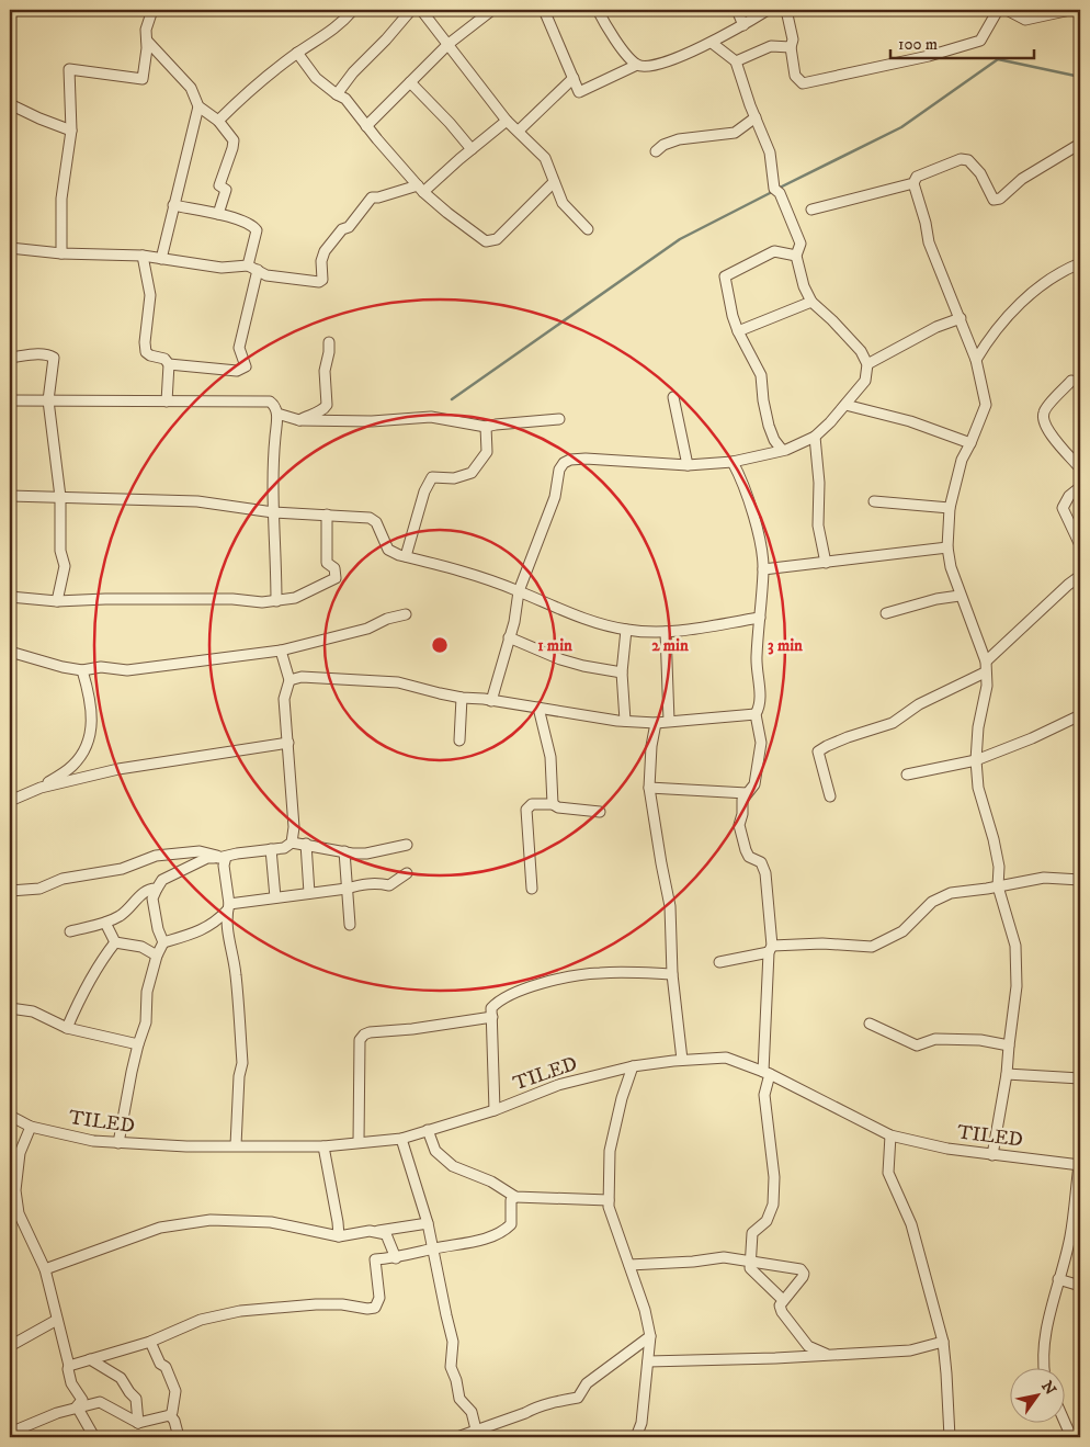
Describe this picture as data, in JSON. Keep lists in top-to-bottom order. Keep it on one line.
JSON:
{"streets":{"street":["TILED"]},"scale_bar":"100 m","north":"top right","rings":["1 min","2 min","3 min"]}
